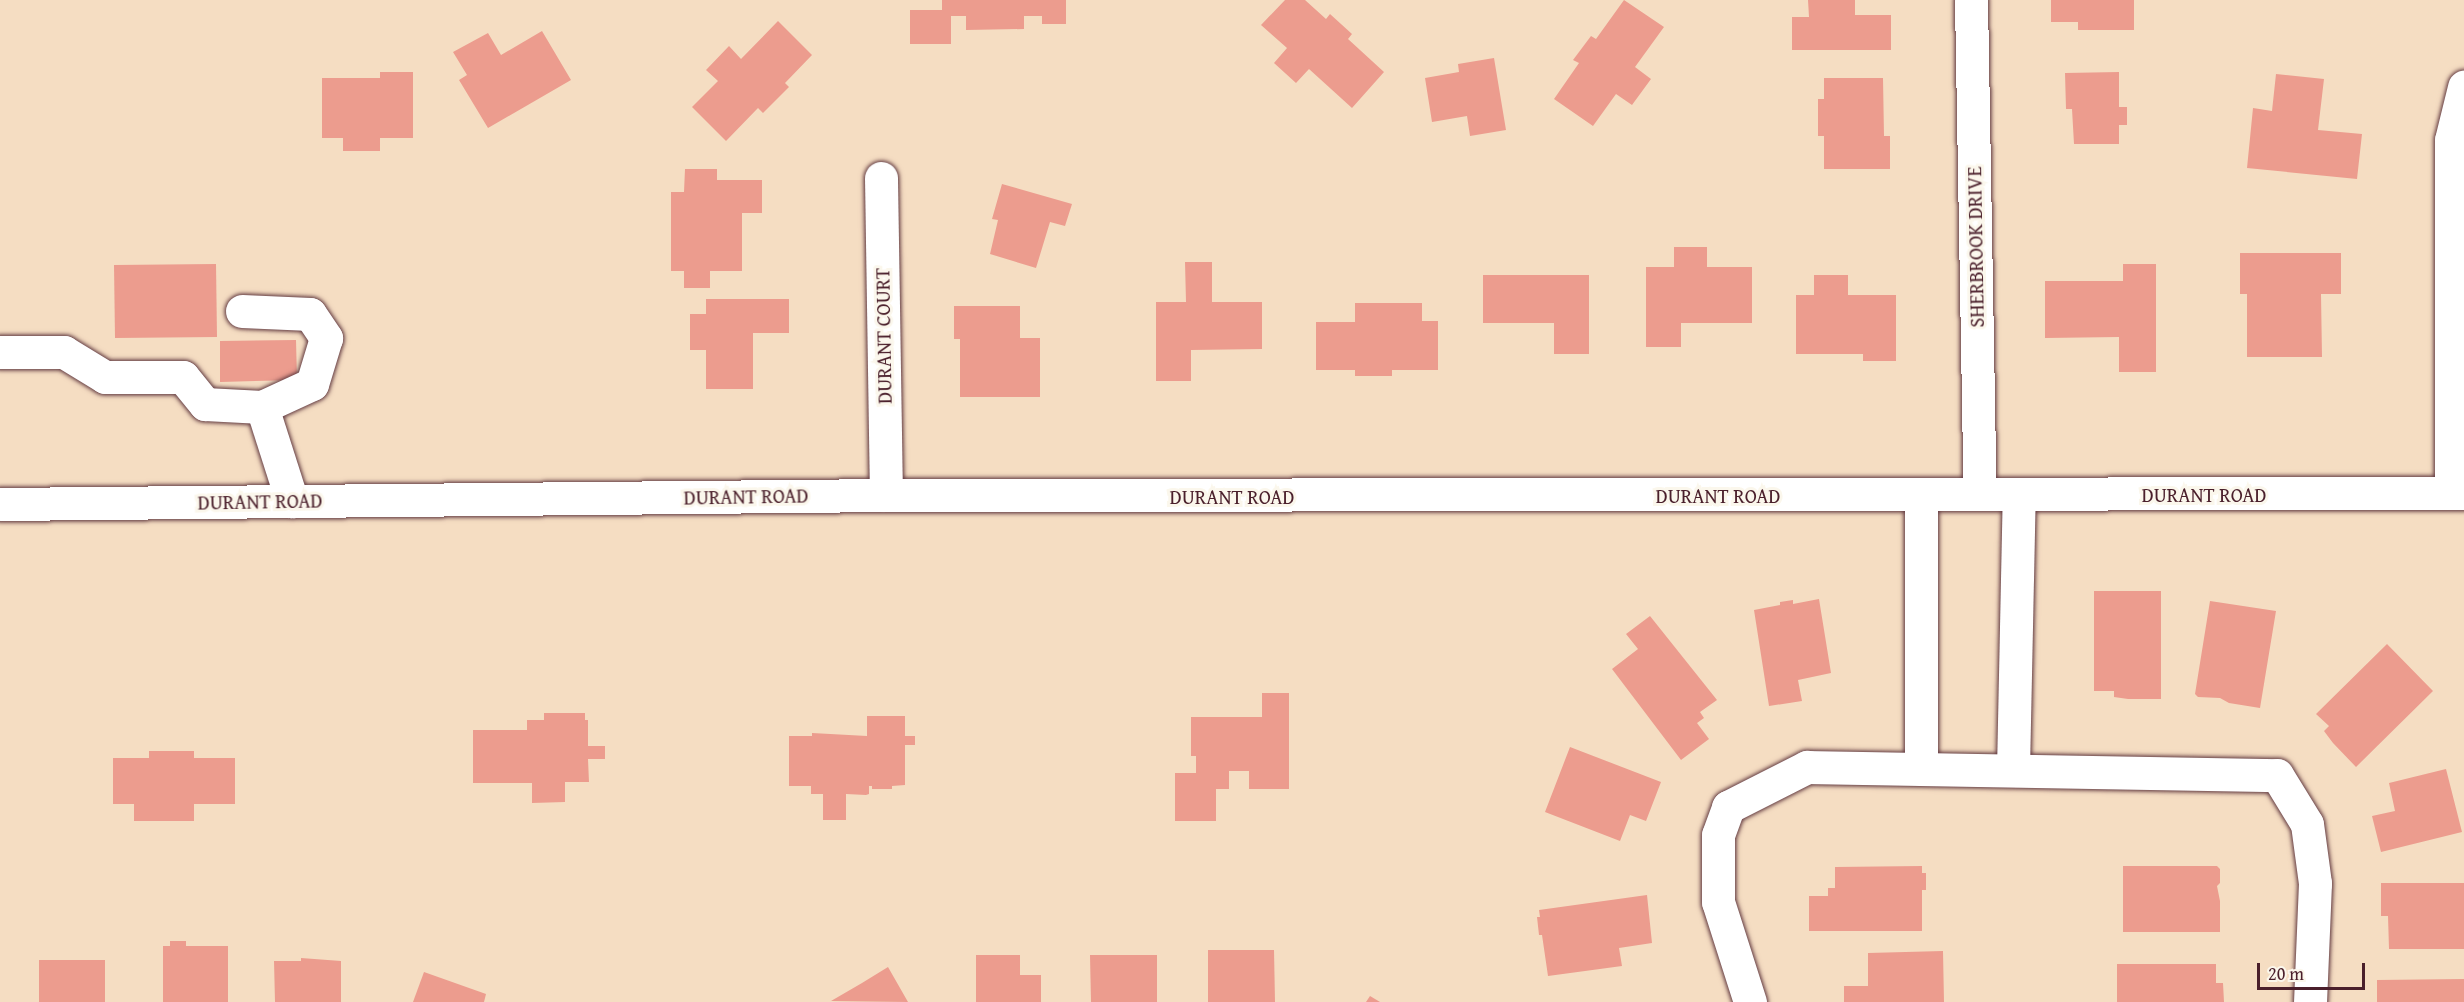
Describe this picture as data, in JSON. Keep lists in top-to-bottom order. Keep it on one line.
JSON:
{"streets":{"street":["SHERBROOK DRIVE","DURANT COURT","DURANT ROAD"]},"crossings":[["SHERBROOK DRIVE","DURANT ROAD"],["DURANT COURT","DURANT ROAD"]],"scale_bar":"20 m"}
